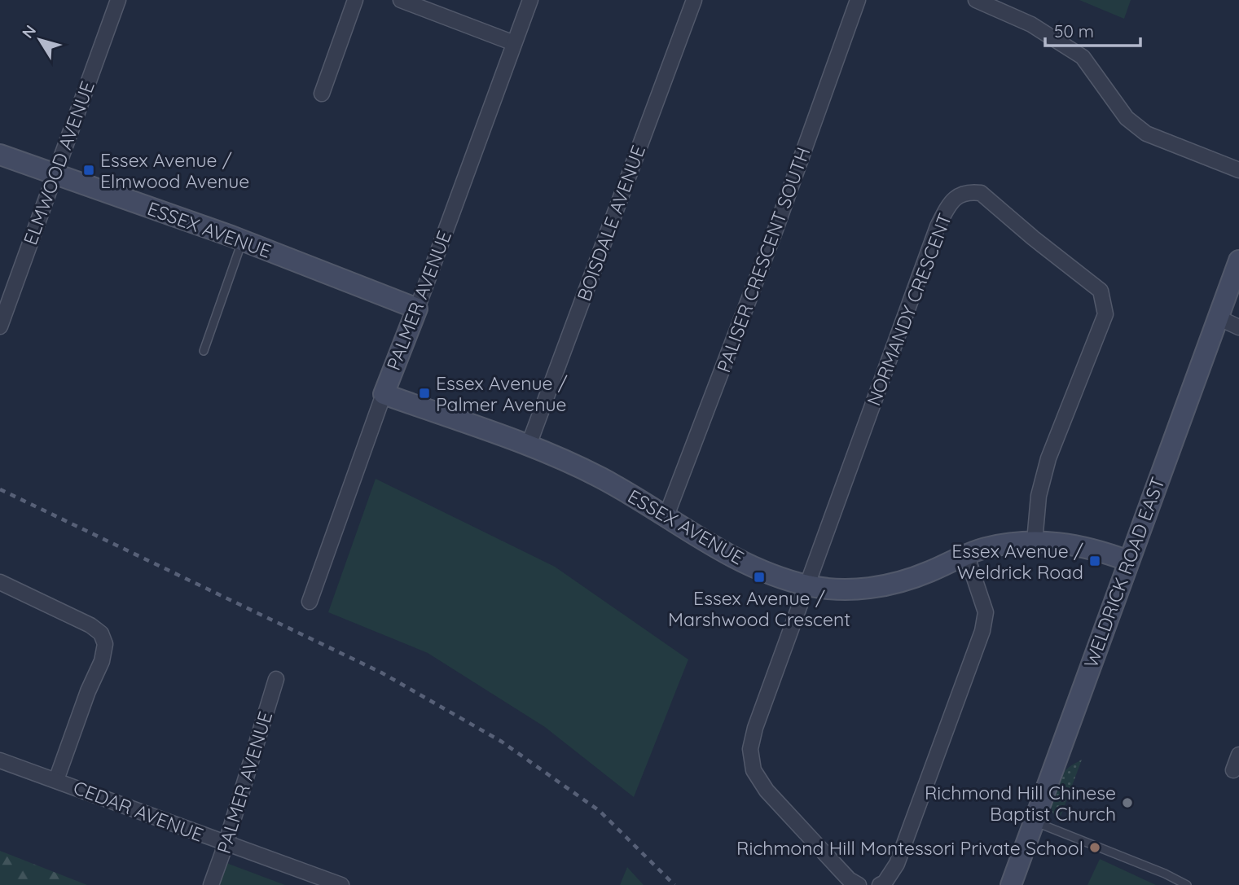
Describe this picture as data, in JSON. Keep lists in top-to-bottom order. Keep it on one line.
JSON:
{"streets":{"street":["ELMWOOD AVENUE","BOISDALE AVENUE","ESSEX AVENUE","PALISER CRESCENT SOUTH","PALMER AVENUE","NORMANDY CRESCENT","WELDRICK ROAD EAST","CEDAR AVENUE"]},"crossings":[["ELMWOOD AVENUE","ESSEX AVENUE"],["BOISDALE AVENUE","ESSEX AVENUE"],["ESSEX AVENUE","PALISER CRESCENT SOUTH"],["ESSEX AVENUE","PALMER AVENUE"],["ESSEX AVENUE","NORMANDY CRESCENT"],["ESSEX AVENUE","WELDRICK ROAD EAST"],["PALMER AVENUE","CEDAR AVENUE"]],"places":{"transit":["Essex Avenue / Elmwood Avenue","Essex Avenue / Palmer Avenue","Essex Avenue / Weldrick Road","Essex Avenue / Marshwood Crescent"],"other":["Richmond Hill Chinese Baptist Church","Richmond Hill Montessori Private School"]},"scale_bar":"50 m","north":"top left"}
